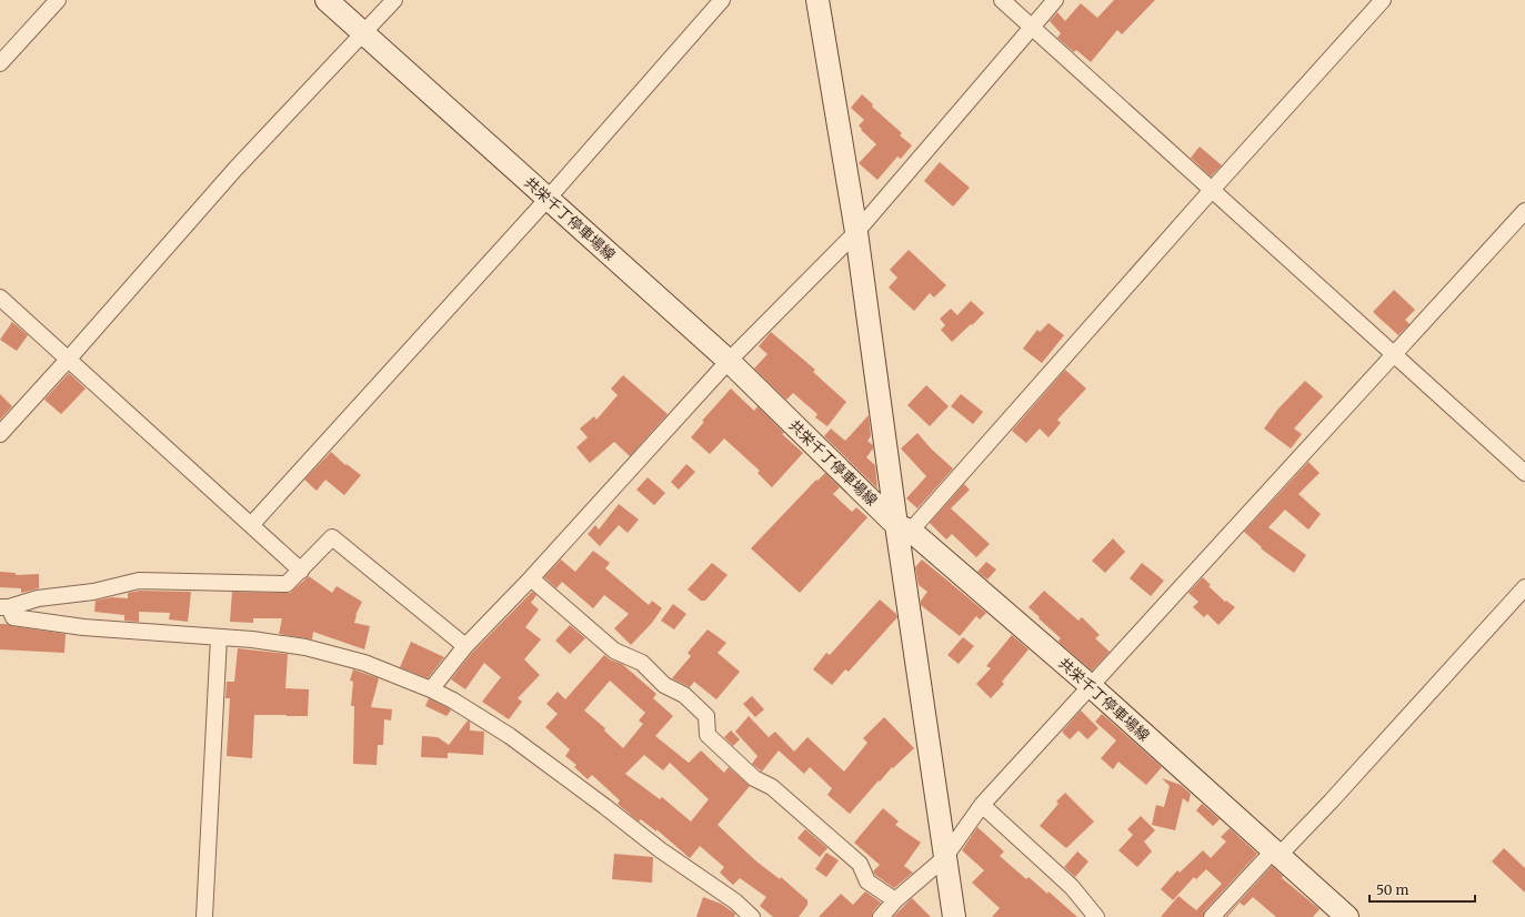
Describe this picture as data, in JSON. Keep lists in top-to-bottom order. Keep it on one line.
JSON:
{"streets":{"main road":["共栄千丁停車場線"]},"scale_bar":"50 m"}
